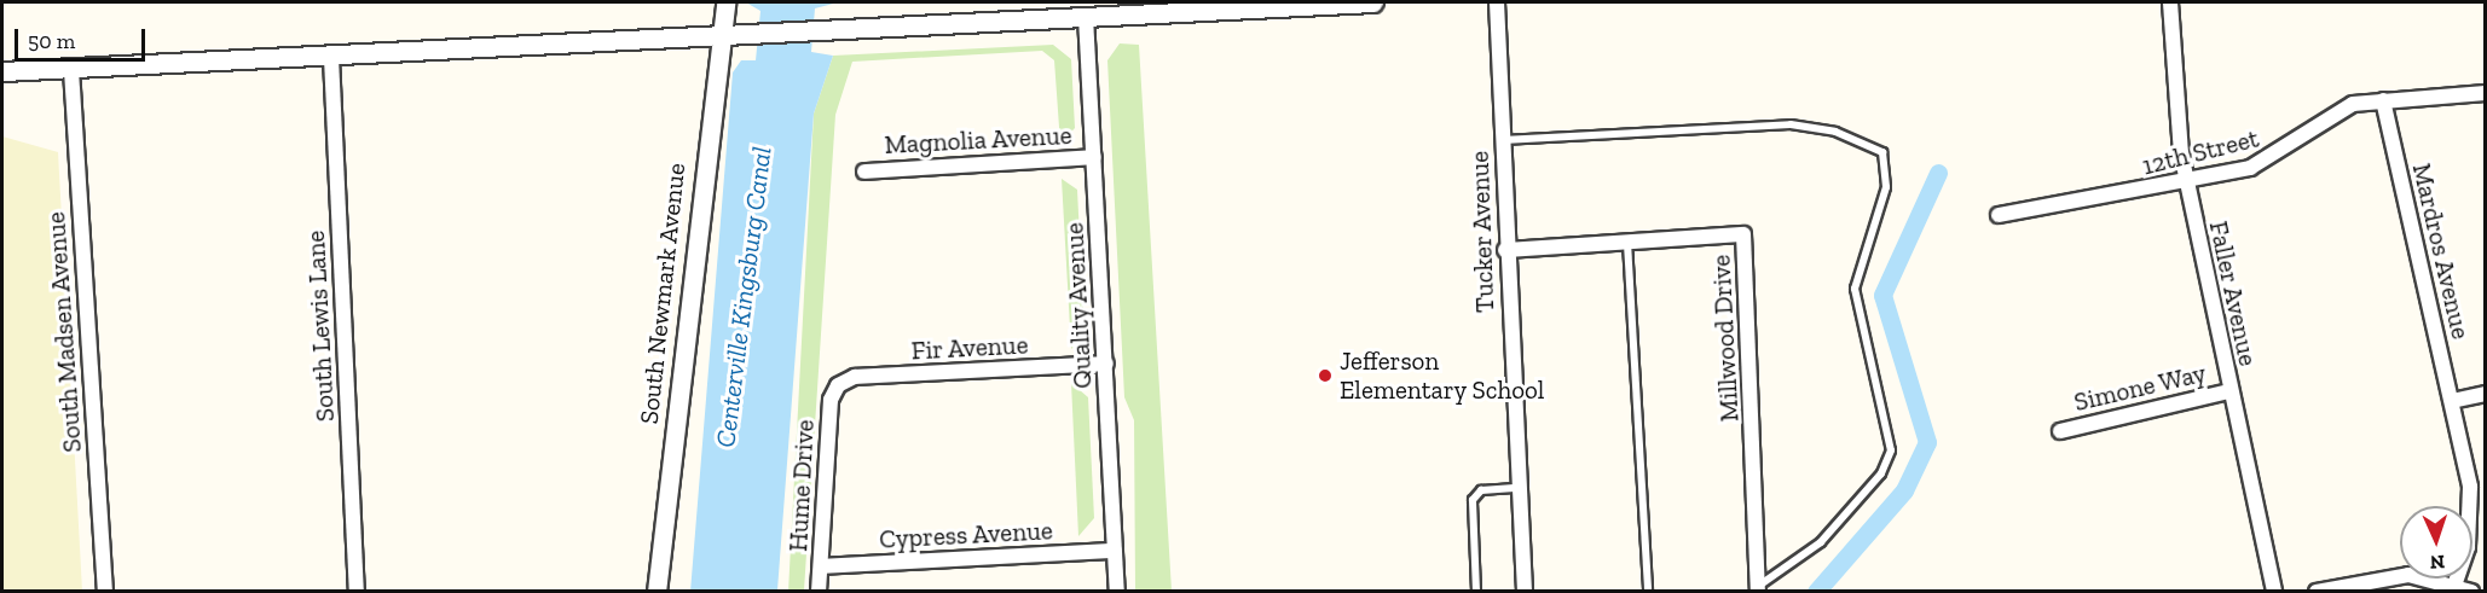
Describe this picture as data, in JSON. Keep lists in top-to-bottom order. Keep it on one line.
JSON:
{"streets":{"street":["Magnolia Avenue","12th Street","Tucker Avenue","Mardros Avenue","South Newmark Avenue","Faller Avenue","Quality Avenue","South Lewis Lane","South Madsen Avenue","Millwood Drive","Fir Avenue","Simone Way","Hume Drive","Cypress Avenue"]},"crossings":[["Magnolia Avenue","Quality Avenue"],["12th Street","Mardros Avenue"],["12th Street","Faller Avenue"],["Tucker Avenue","Millwood Drive"],["Faller Avenue","Simone Way"],["Quality Avenue","Fir Avenue"],["Quality Avenue","Cypress Avenue"],["Fir Avenue","Hume Drive"],["Hume Drive","Cypress Avenue"]],"water":["Centerville Kingsburg Canal"],"places":["Jefferson Elementary School"],"scale_bar":"50 m","north":"bottom"}
